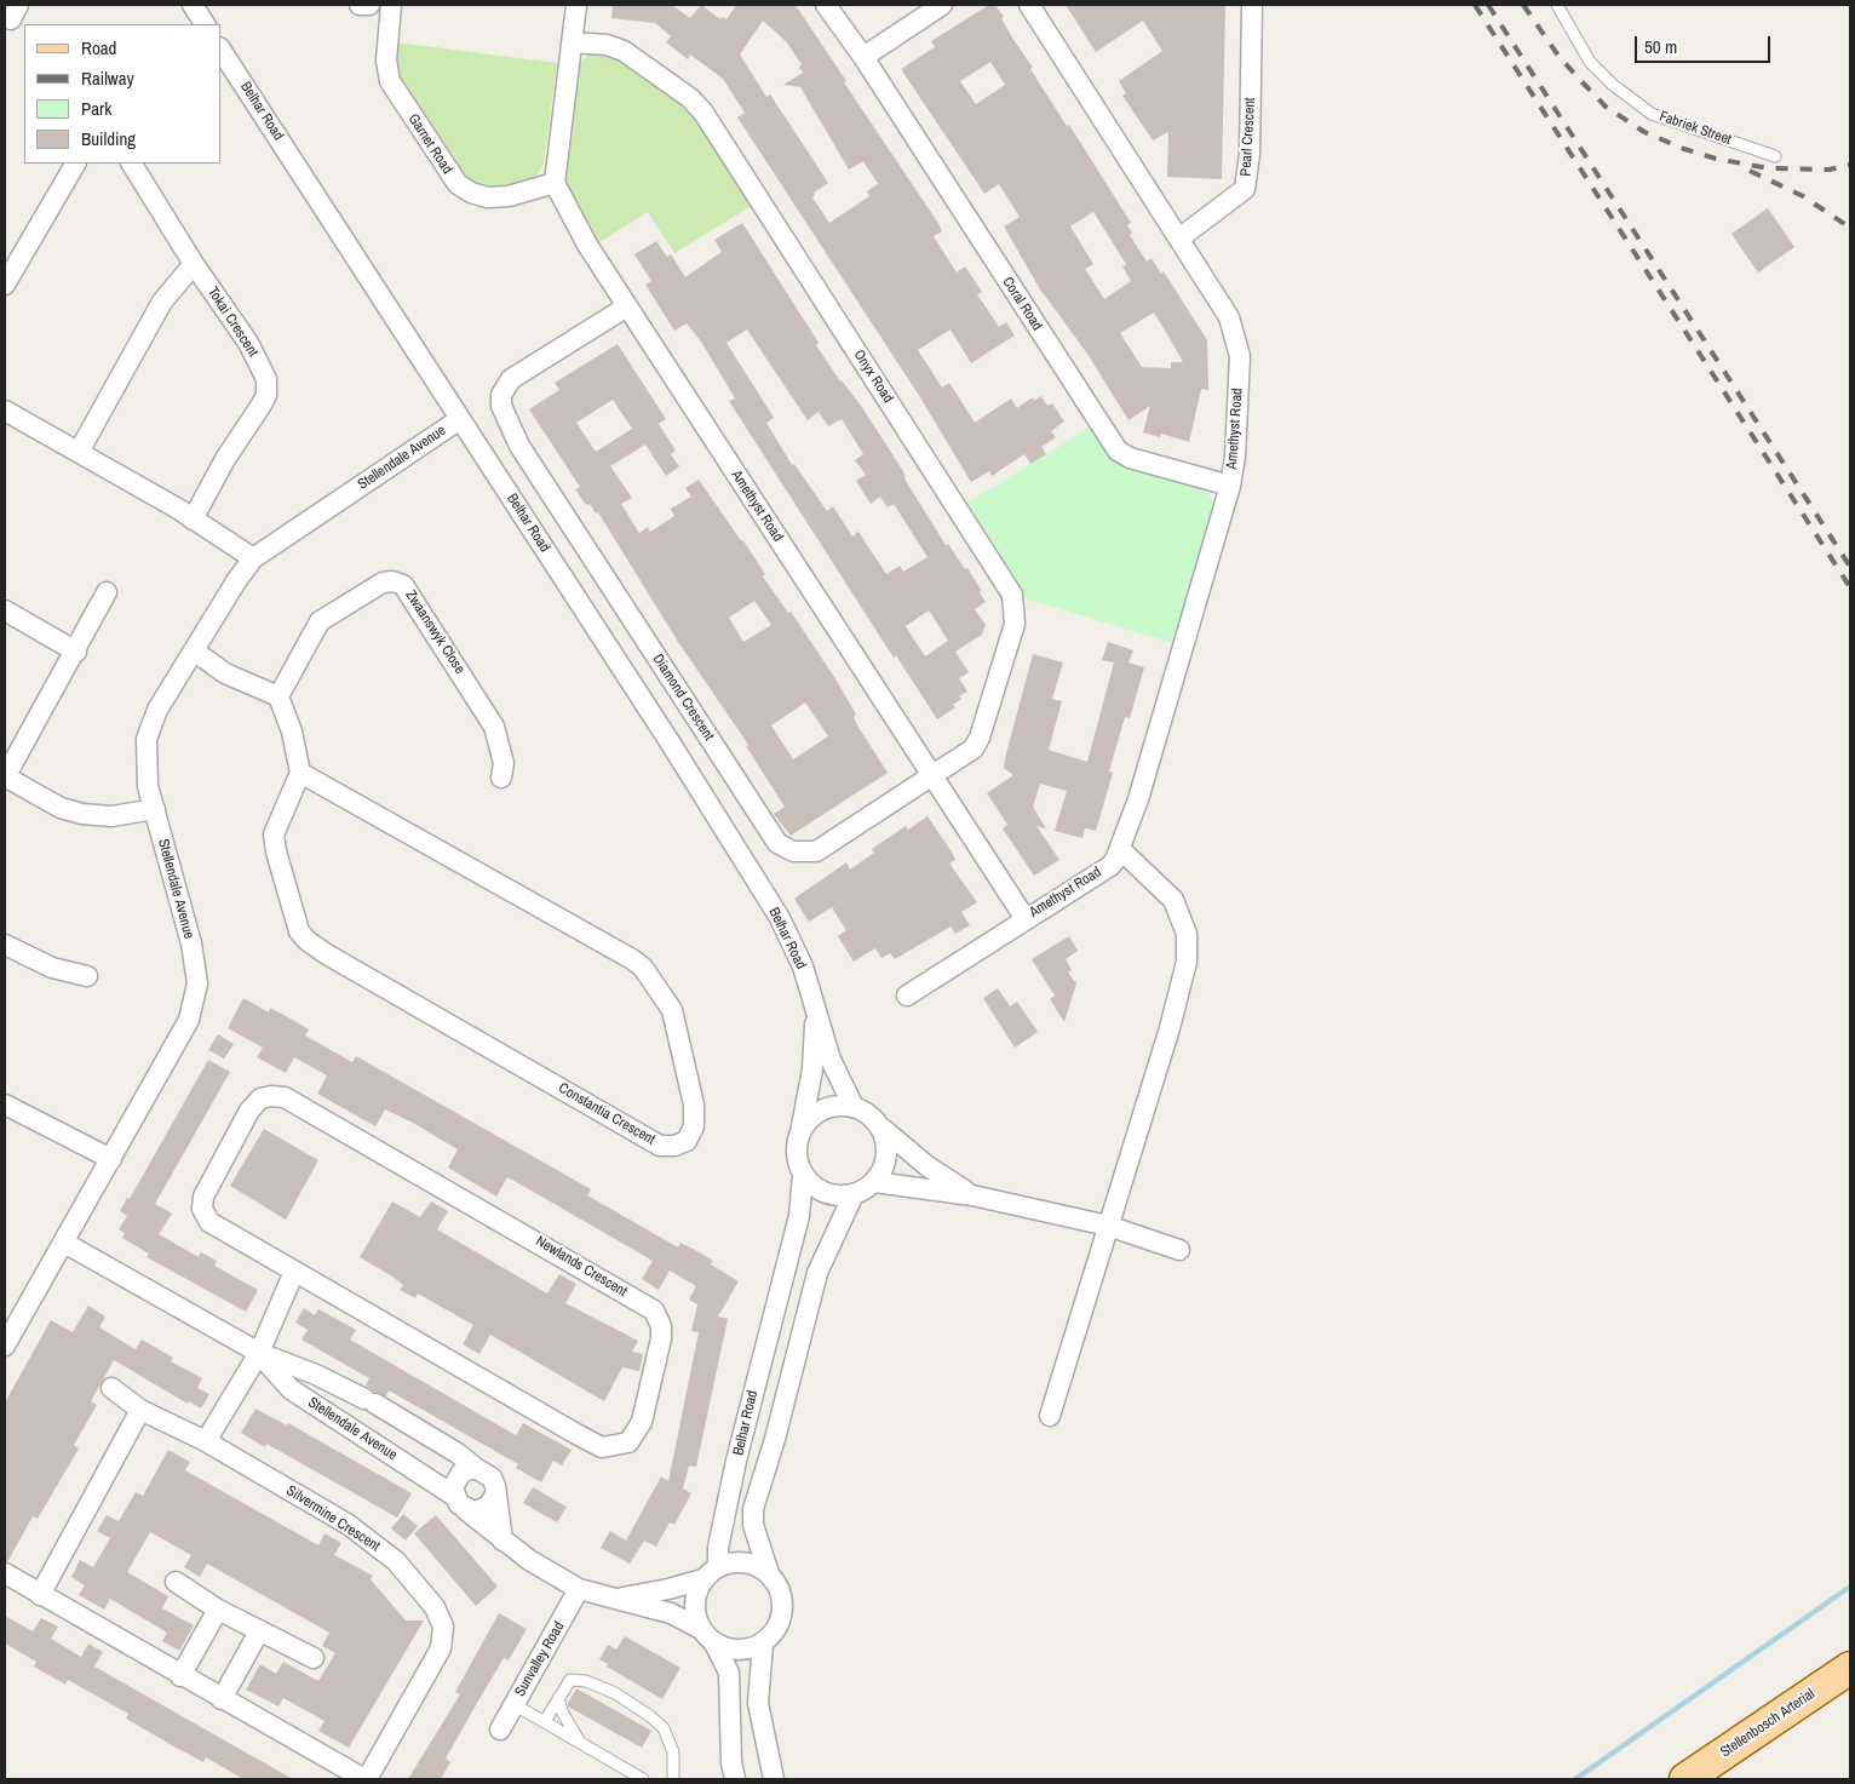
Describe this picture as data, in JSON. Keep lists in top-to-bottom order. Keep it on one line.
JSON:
{"streets":{"main road":["Stellenbosch Arterial"],"street":["Belhar Road","Pearl Crescent","Garnet Road","Coral Road","Tokai Crescent","Onyx Road","Amethyst Road","Stellendale Avenue","Zwaanswyk Close","Diamond Crescent","Constantia Crescent","Newlands Crescent","Silvermine Crescent","Sunvalley Road"],"lane":["Fabriek Street"]},"crossings":[["Belhar Road","Stellendale Avenue"],["Pearl Crescent","Amethyst Road"],["Garnet Road","Amethyst Road"],["Coral Road","Amethyst Road"],["Onyx Road","Amethyst Road"],["Onyx Road","Diamond Crescent"],["Amethyst Road","Diamond Crescent"],["Stellendale Avenue","Sunvalley Road"]],"legend":["Road","Railway","Park","Building"],"scale_bar":"50 m"}
